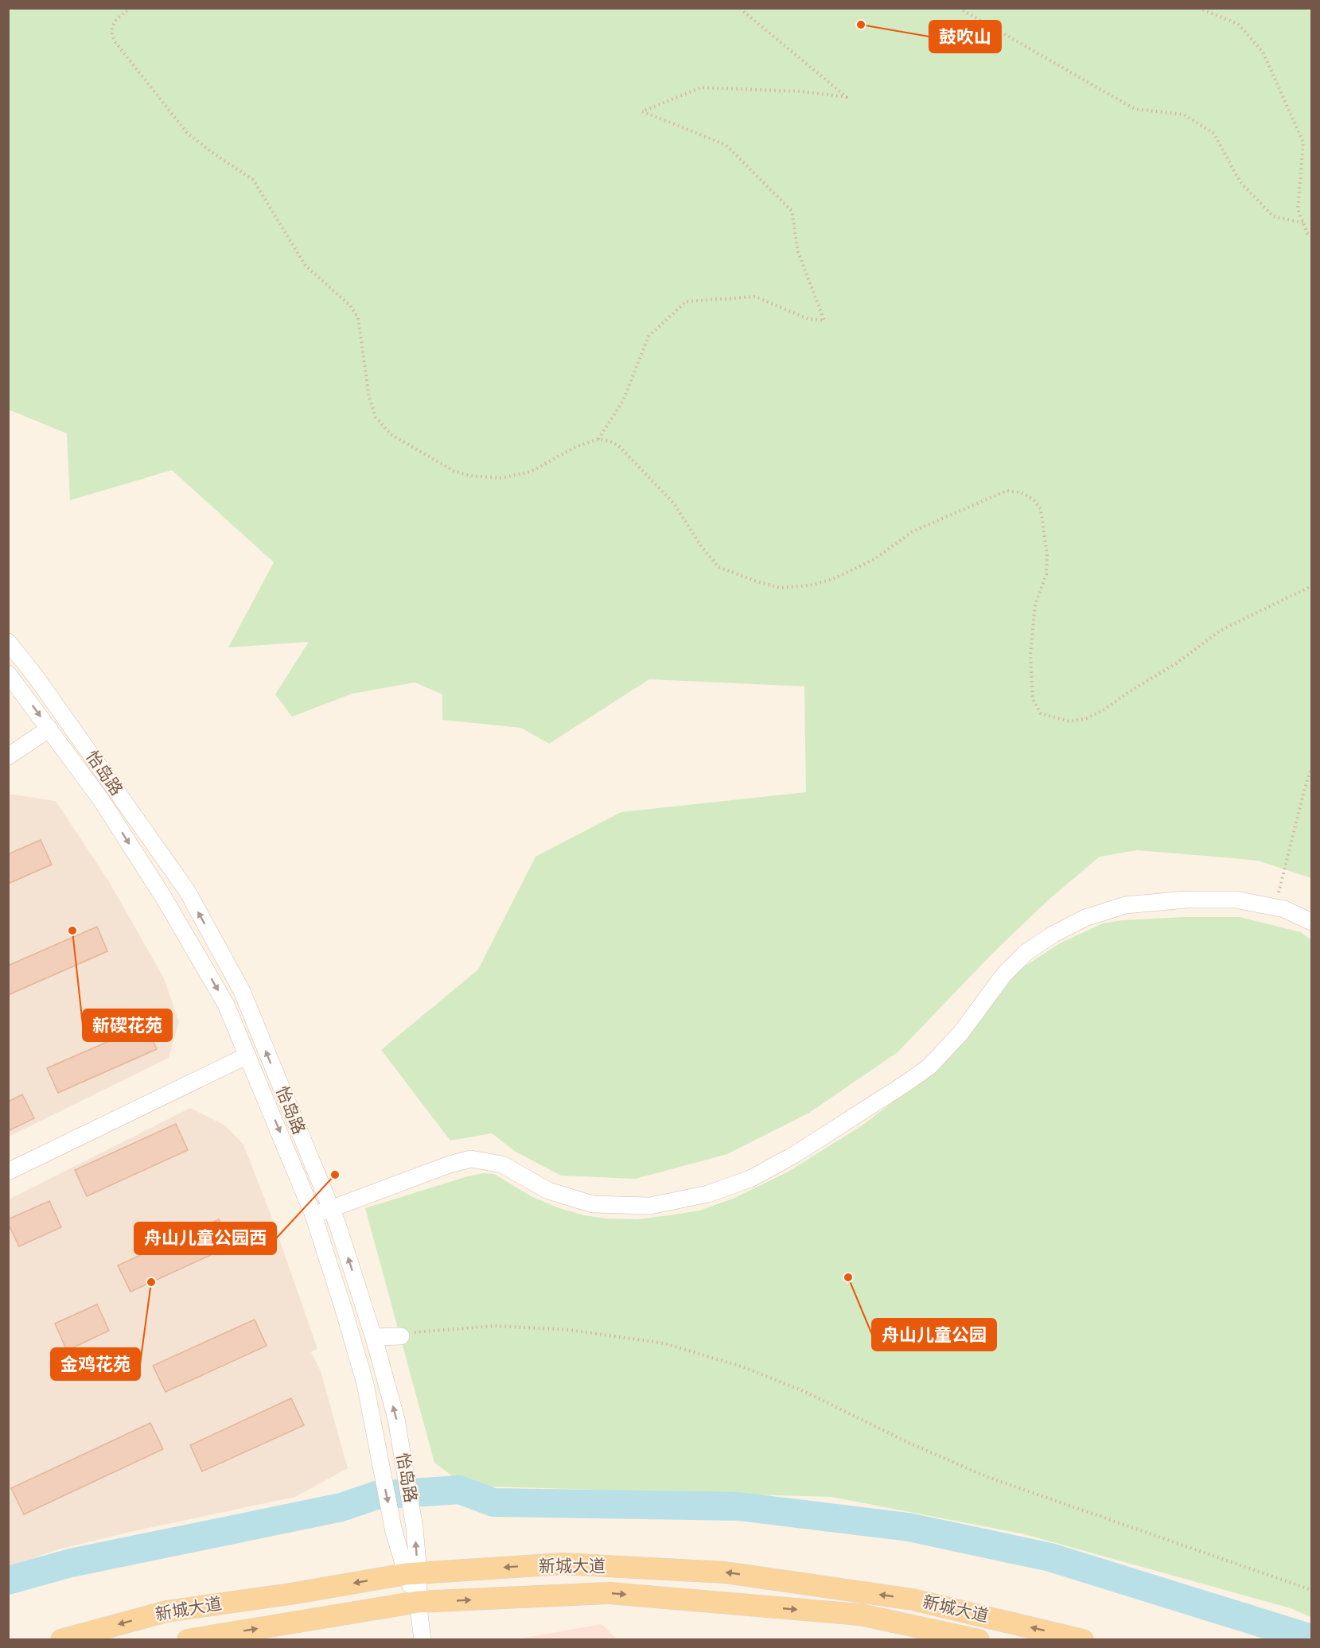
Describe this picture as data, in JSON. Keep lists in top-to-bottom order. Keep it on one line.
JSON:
{"streets":{"main road":["新城大道"],"street":["怡岛路"]},"crossings":[["怡岛路","新城大道"]],"places":["鼓吹山","新碶花苑","舟山儿童公园西","舟山儿童公园","金鸡花苑"]}
